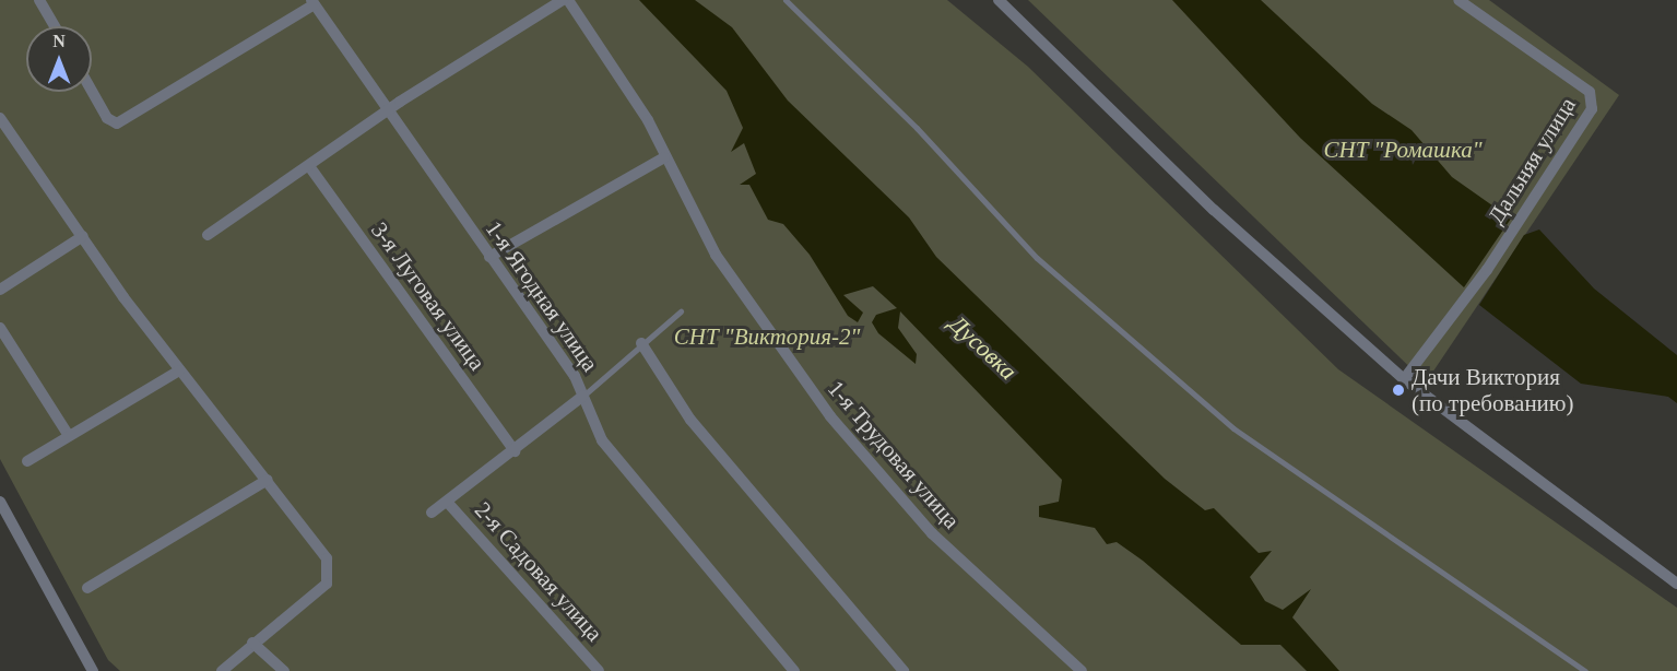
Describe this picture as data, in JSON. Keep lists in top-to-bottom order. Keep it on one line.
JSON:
{"streets":{"street":["Дальняя улица","3-я Луговая улица","1-я Ягодная улица","1-я Трудовая улица","2-я Садовая улица"]},"water":["Дусовка"],"parks":["СНТ \"Ромашка\"","СНТ \"Виктория-2\""],"places":["Дачи Виктория (по требованию)"],"north":"top"}
